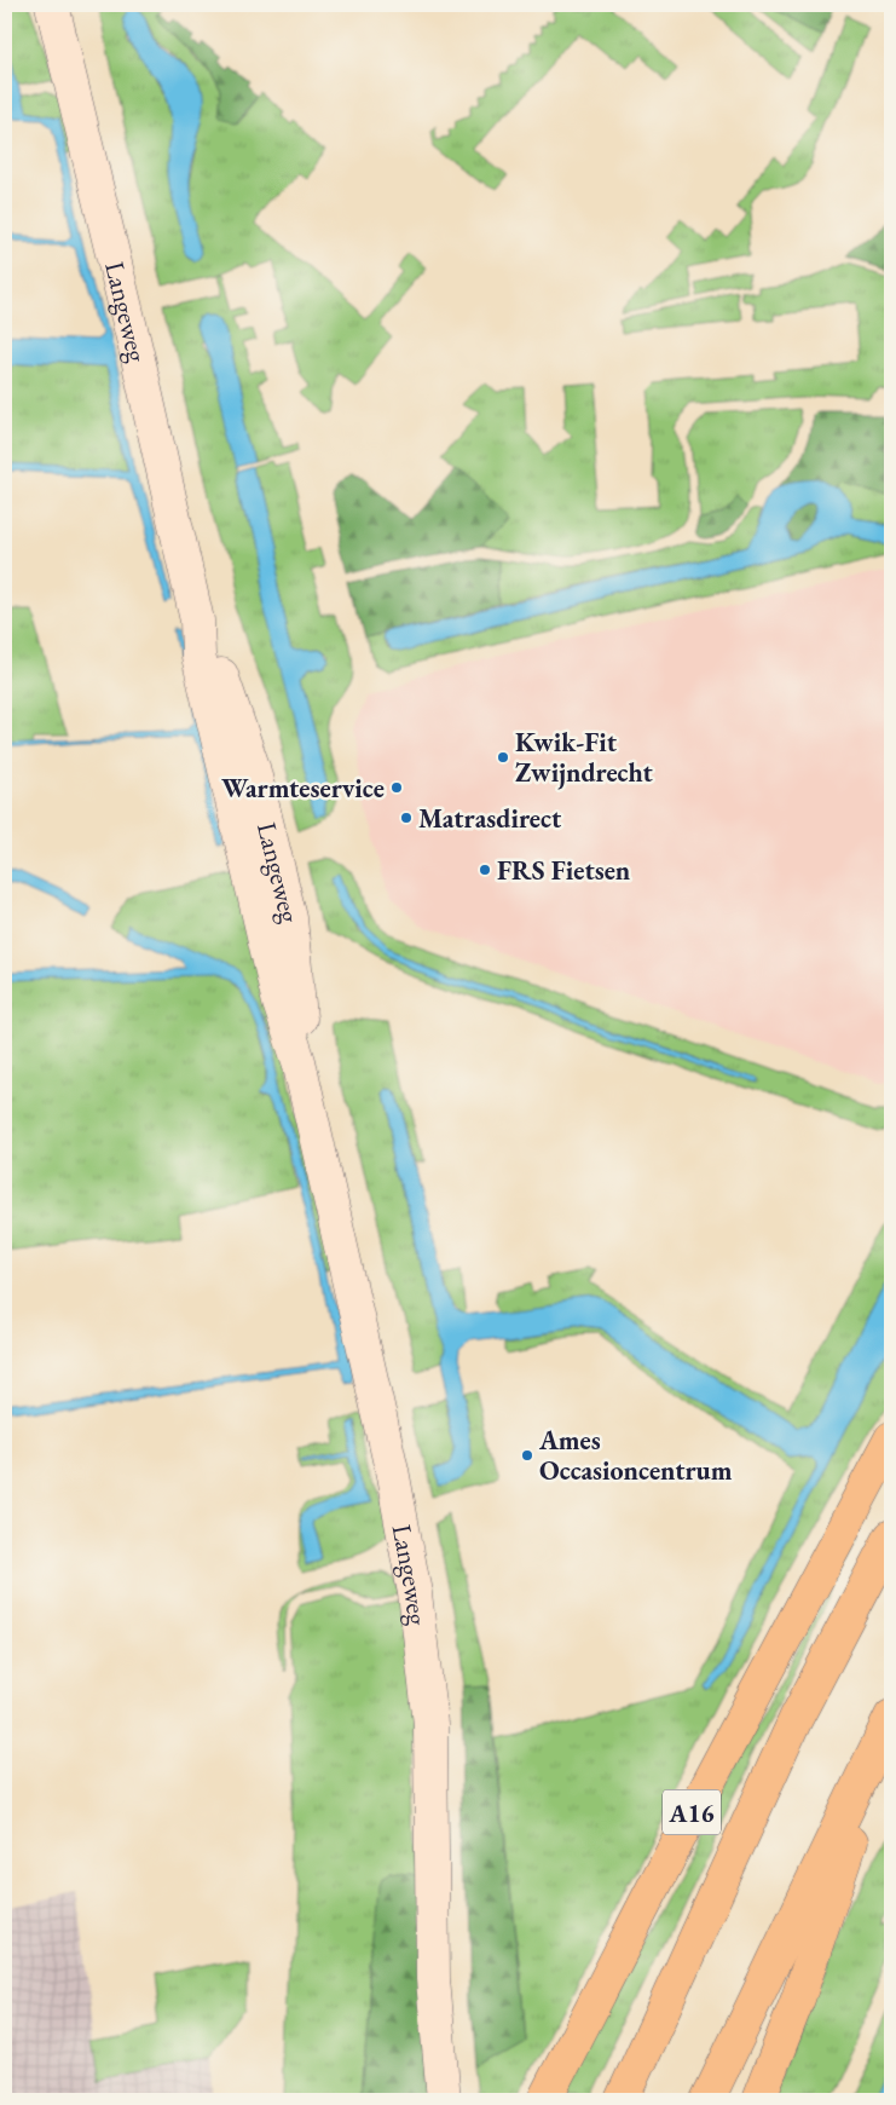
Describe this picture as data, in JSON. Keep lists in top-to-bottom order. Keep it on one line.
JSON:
{"streets":{"highway":["A16"],"main road":["Langeweg"]},"places":["Kwik-Fit Zwijndrecht","Warmteservice","Matrasdirect","FRS Fietsen","Ames Occasioncentrum"]}
